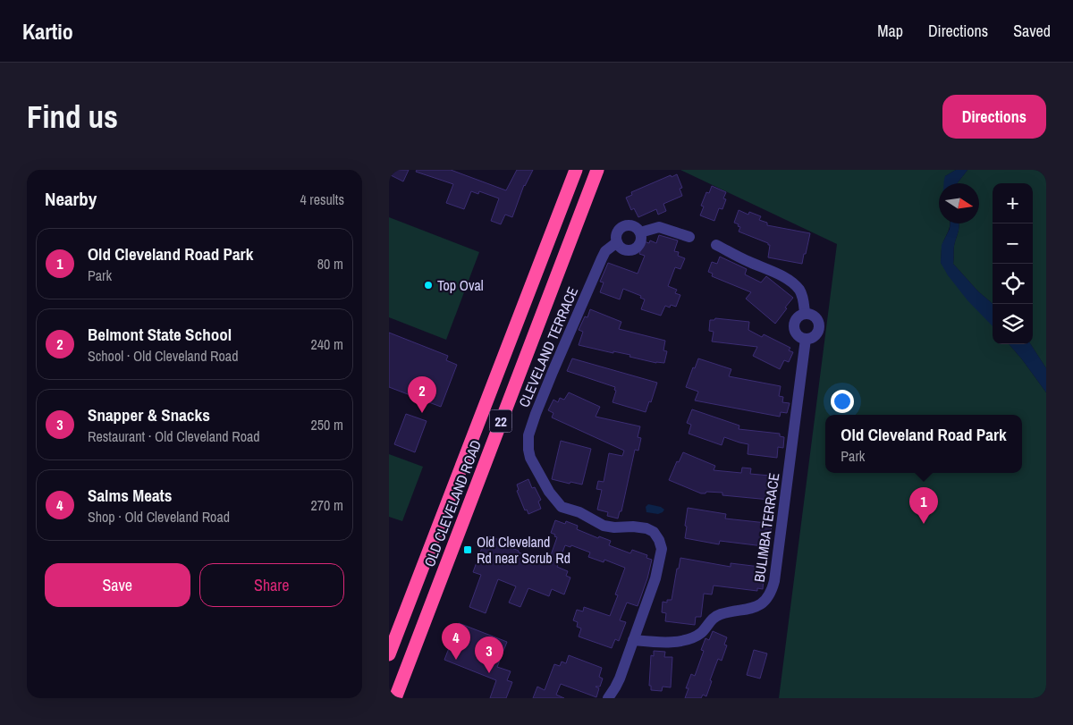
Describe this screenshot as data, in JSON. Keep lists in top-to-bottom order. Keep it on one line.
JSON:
{"streets":{"highway":["22","OLD CLEVELAND ROAD"],"street":["CLEVELAND TERRACE","BULIMBA TERRACE"]},"crossings":[["CLEVELAND TERRACE","BULIMBA TERRACE"]],"places":{"other":["Top Oval"],"transit":["Old Cleveland Rd near Scrub Rd"]},"north":"right","page":{"header":"Kartio","nav":["Map","Directions","Saved"],"buttons":["Directions",["Save","Share"]],"title":"Find us","heading":["Nearby","4 results"],"map_buttons":["+","−"],"list":[{"mark":"1","name":"Old Cleveland Road Park","note":"Park","value":"80 m"},{"mark":"2","name":"Belmont State School","note":"School · Old Cleveland Road","value":"240 m"},{"mark":"3","name":"Snapper & Snacks","note":"Restaurant · Old Cleveland Road","value":"250 m"},{"mark":"4","name":"Salms Meats","note":"Shop · Old Cleveland Road","value":"270 m"}],"pins":["2","1","4","3"],"popup":["Old Cleveland Road Park","Park"]}}
